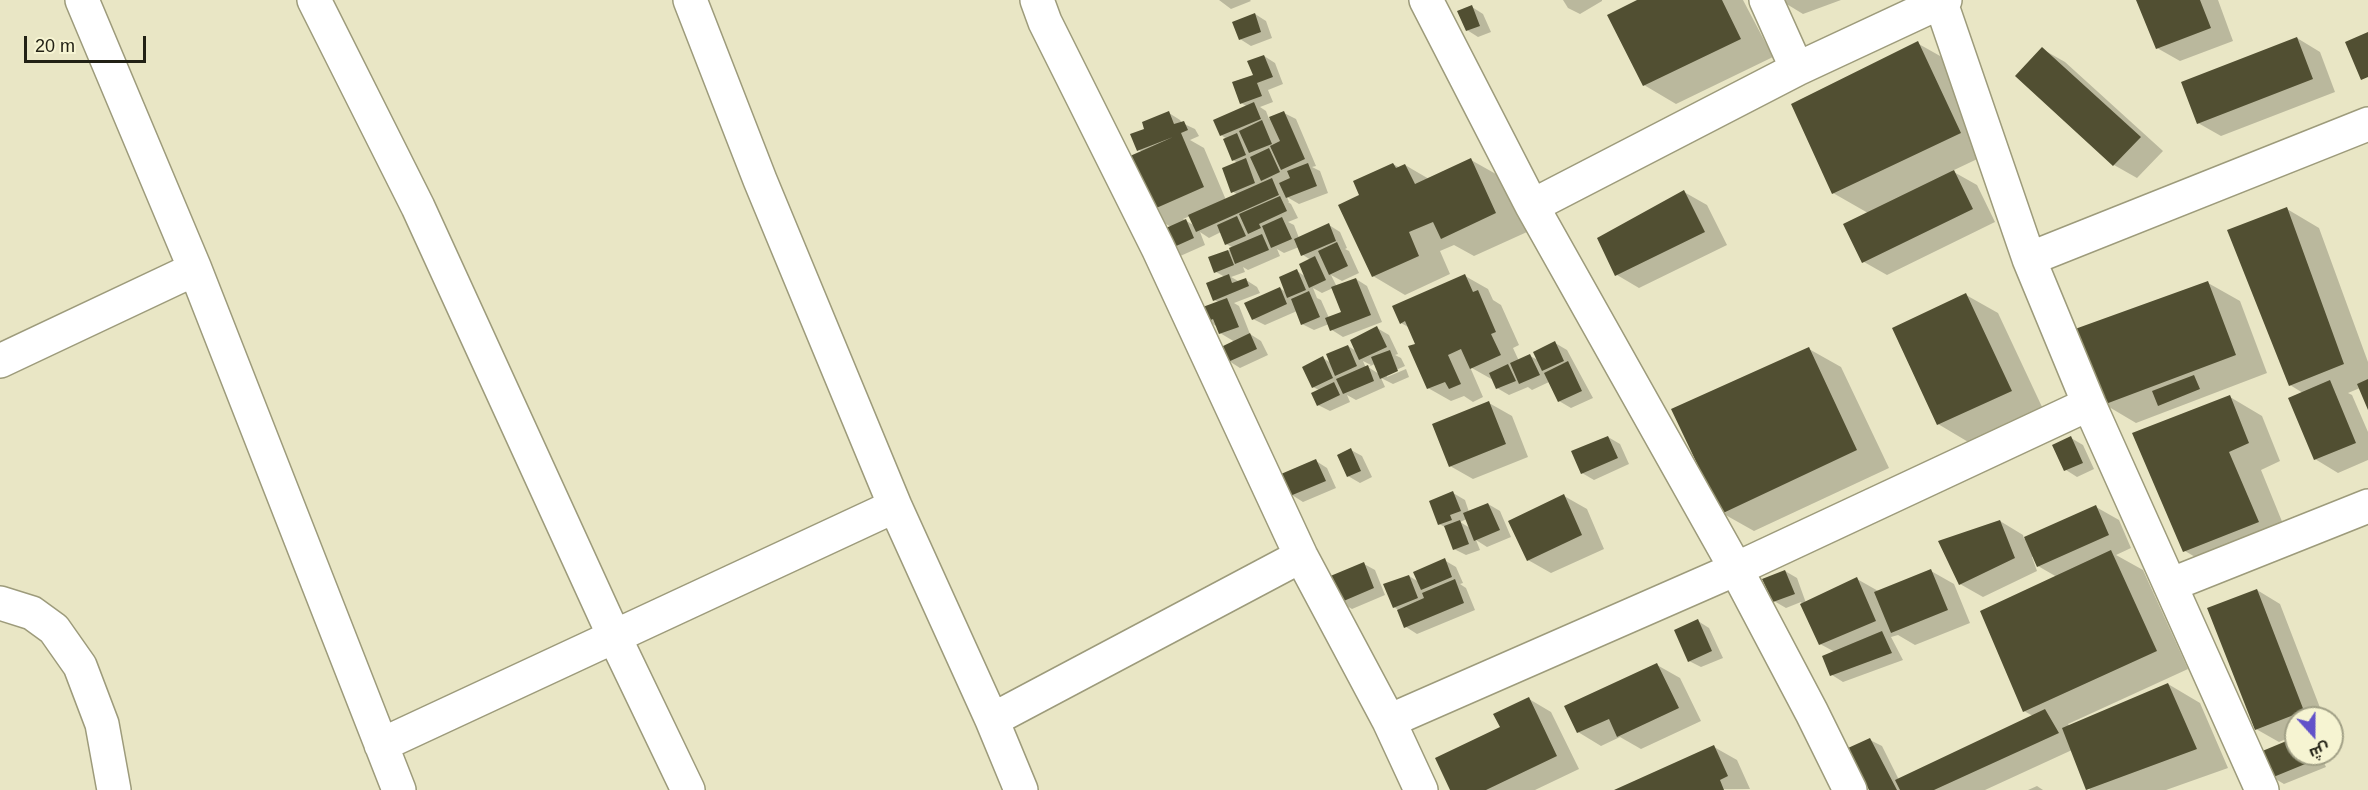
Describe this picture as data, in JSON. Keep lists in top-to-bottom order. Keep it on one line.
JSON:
{"scale_bar":"20 m","north":"bottom"}
